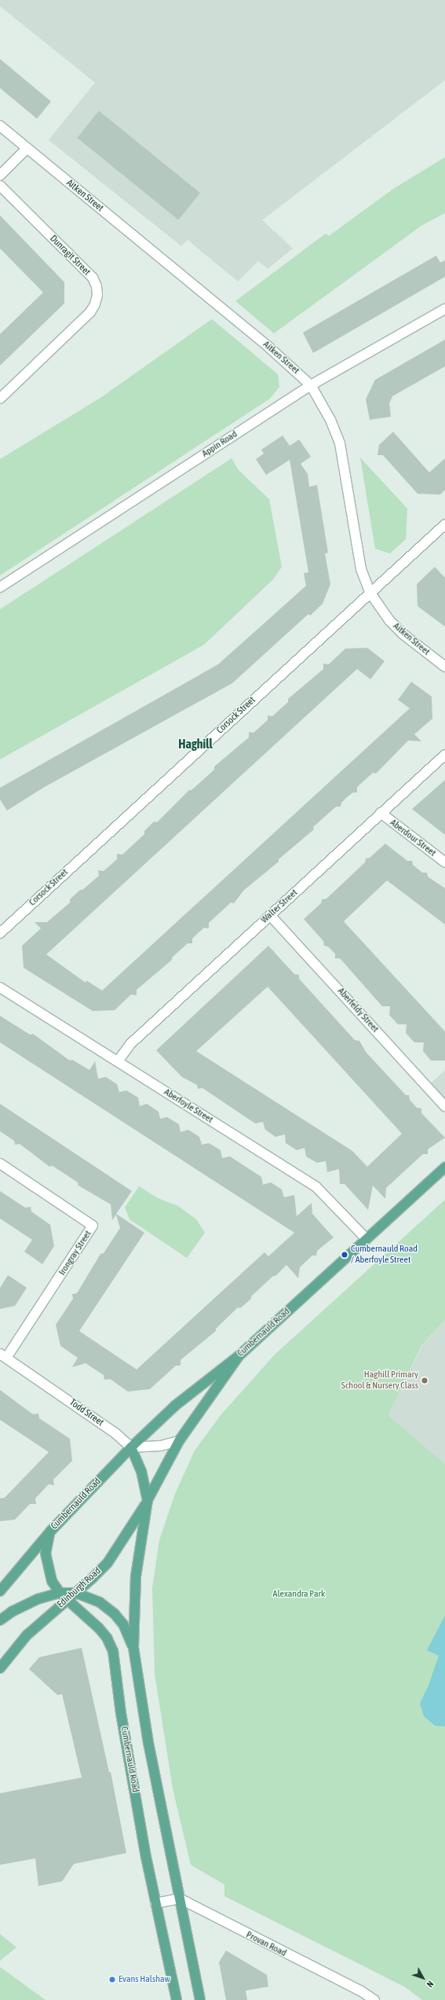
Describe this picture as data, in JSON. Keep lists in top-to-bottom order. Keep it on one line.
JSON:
{"streets":{"main road":["Cumbernauld Road","Edinburgh Road"],"street":["Aitken Street","Dunragit Street","Appin Road","Corsock Street","Aberdour Street","Walter Street","Aberfeldy Street","Aberfoyle Street","Irongray Street","Todd Street","Provan Road"]},"crossings":[["Aitken Street","Appin Road"],["Aitken Street","Corsock Street"],["Aberdour Street","Walter Street"],["Walter Street","Aberfeldy Street"],["Walter Street","Aberfoyle Street"],["Aberfoyle Street","Cumbernauld Road"],["Irongray Street","Todd Street"],["Cumbernauld Road","Todd Street"],["Cumbernauld Road","Edinburgh Road"]],"districts":["Haghill"],"parks":["Alexandra Park"],"places":["Cumbernauld Road / Aberfoyle Street","Haghill Primary School & Nursery Class","Evans Halshaw"],"north":"bottom right"}
